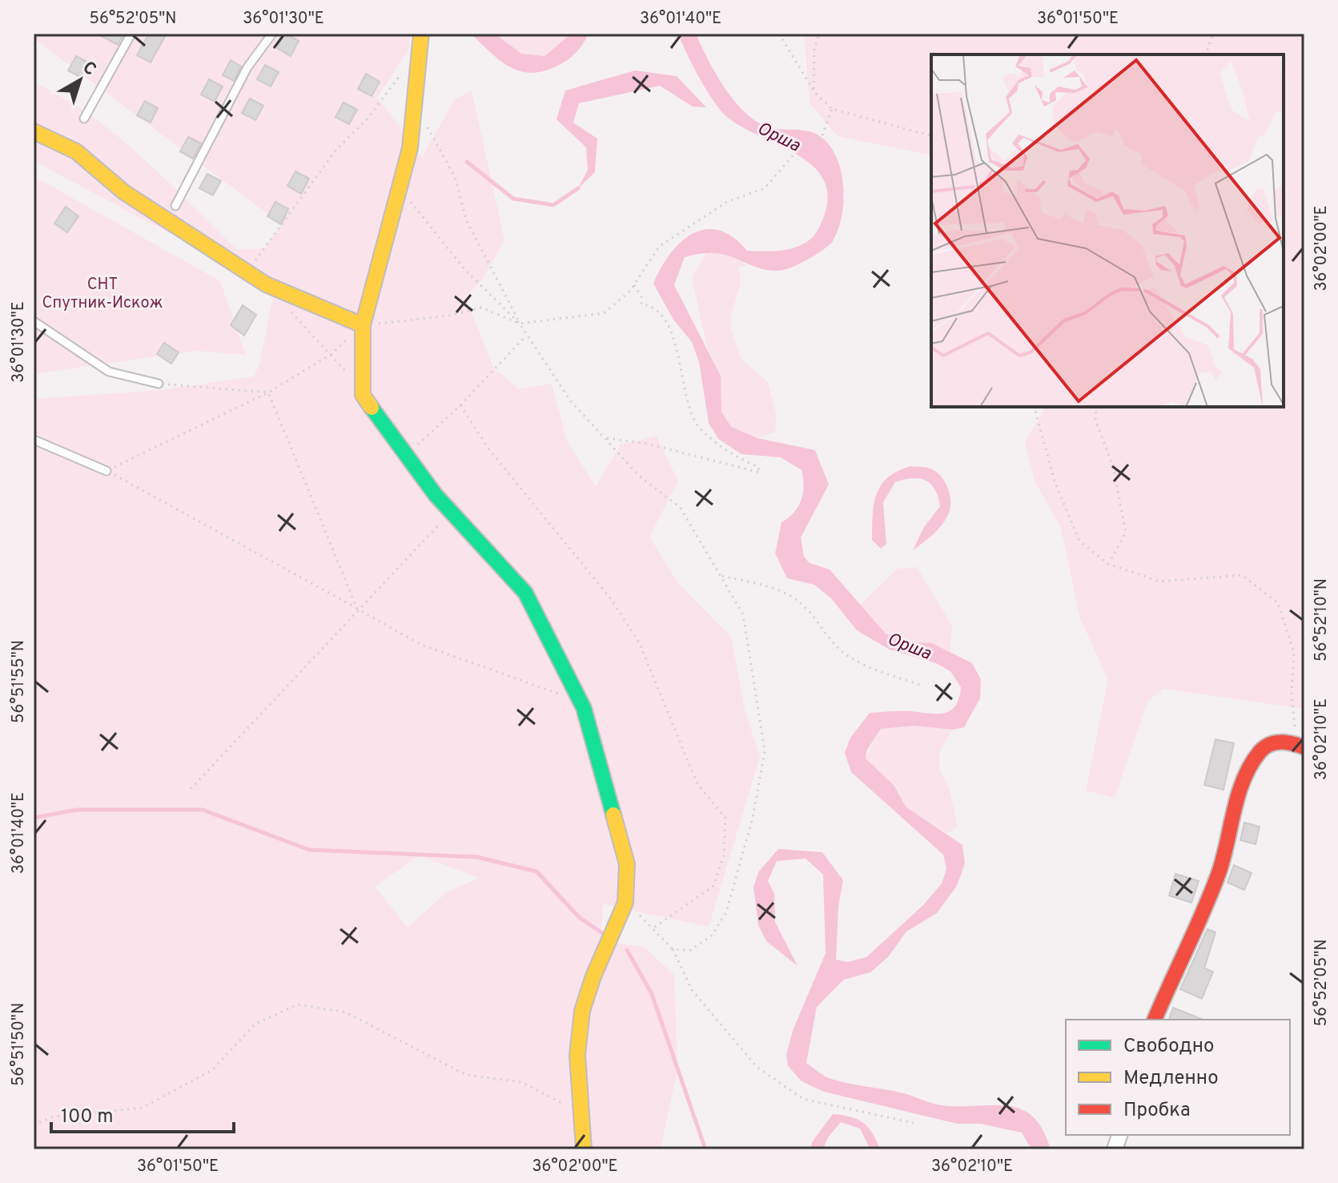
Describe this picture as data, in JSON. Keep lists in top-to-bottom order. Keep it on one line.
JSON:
{"water":["Орша"],"parks":["СНТ Спутник-Искож"],"legend":["Свободно","Медленно","Пробка"],"scale_bar":"100 m","north":"top right","coordinates":["56°52'05\"N","36°01'30\"E","36°01'40\"E","36°01'50\"E","36°02'00\"E","56°52'10\"N","56°51'55\"N","36°02'10\"E","56°51'50\"N"]}
